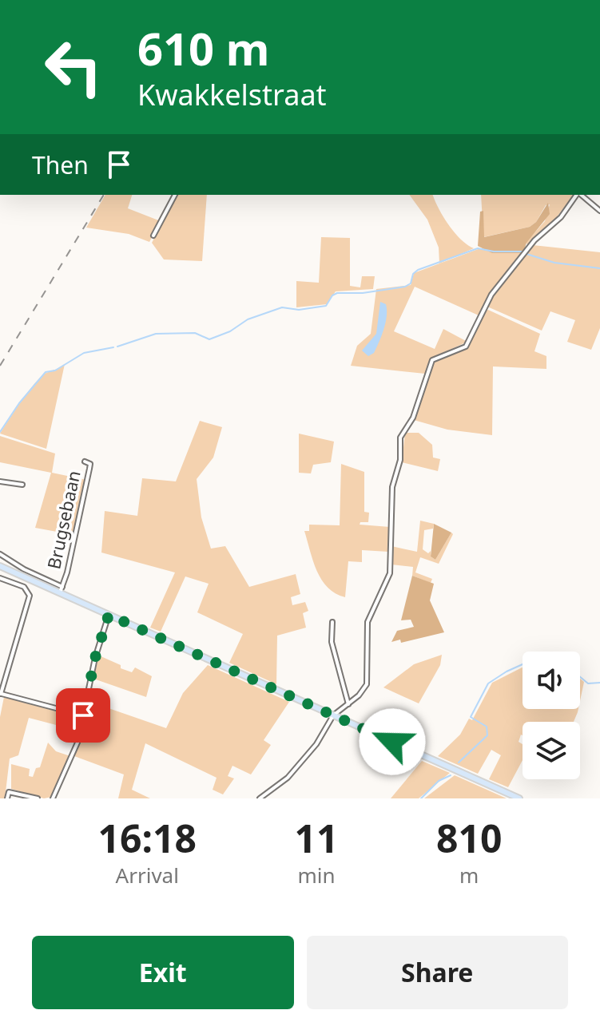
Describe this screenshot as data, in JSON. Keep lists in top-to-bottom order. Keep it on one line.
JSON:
{"streets":{"main road":["Brugsebaan"]},"page":{"turn":["610 m","Kwakkelstraat"],"then":"Then","eta":["16:18","Arrival","11","min","810","m"],"buttons":["Exit","Share"]}}
